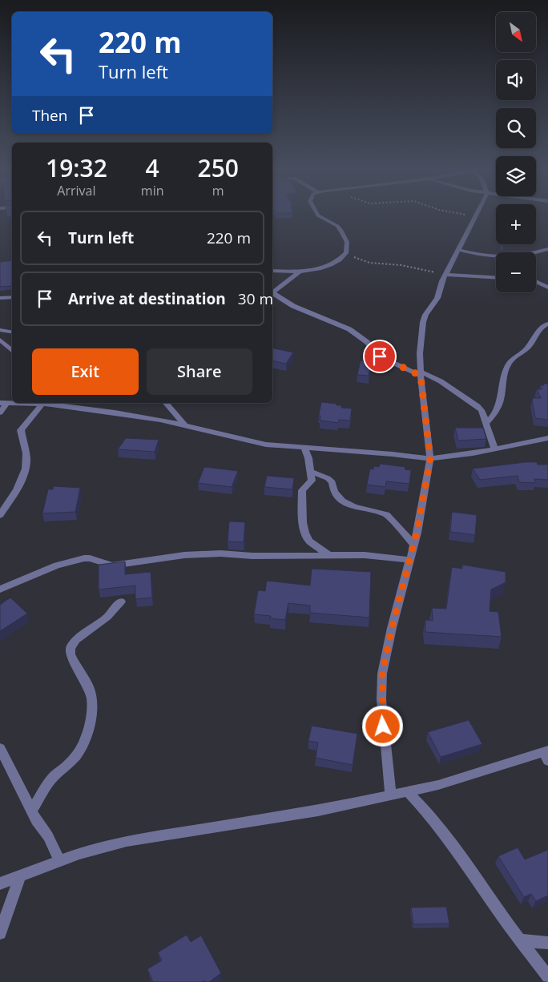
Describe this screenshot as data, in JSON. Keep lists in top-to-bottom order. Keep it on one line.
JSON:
{"north":"bottom right","page":{"map_buttons":["+","−"],"turn":["220 m","Turn left"],"then":"Then","eta":["19:32","Arrival","4","min","250","m"],"list":[{"name":"Turn left","value":"220 m"},{"name":"Arrive at destination","value":"30 m"}],"buttons":["Exit","Share"]}}
